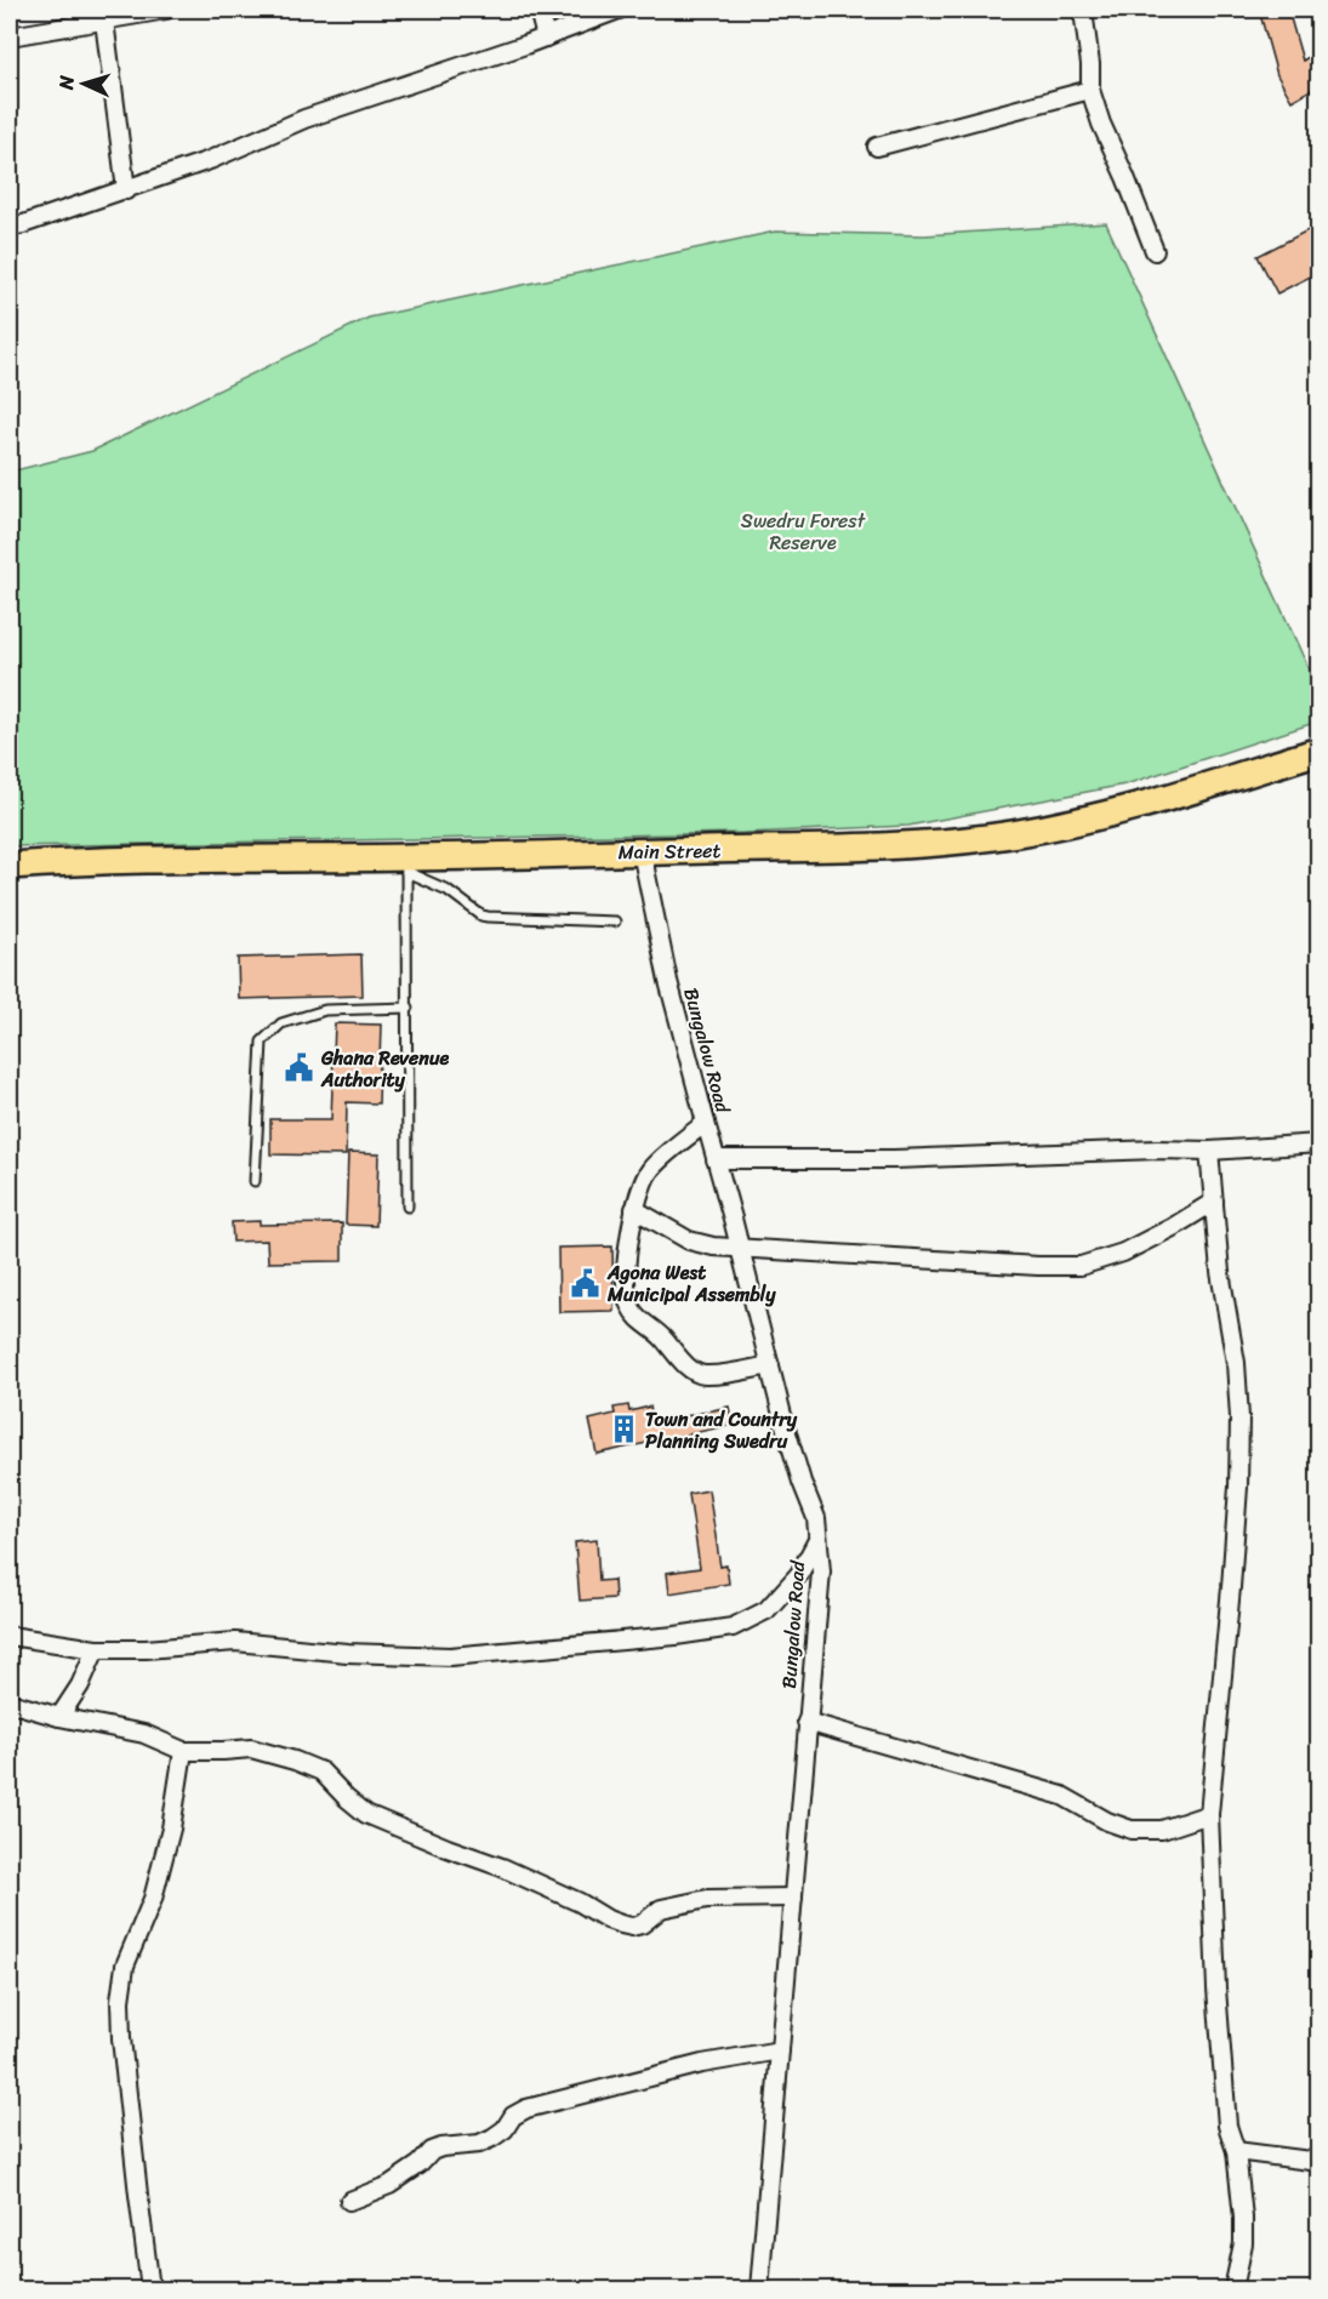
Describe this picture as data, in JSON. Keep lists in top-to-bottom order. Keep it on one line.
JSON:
{"streets":{"main road":["Main Street"],"street":["Bungalow Road"]},"crossings":[["Main Street","Bungalow Road"]],"parks":["Swedru Forest Reserve"],"places":{"public building":["Ghana Revenue Authority","Agona West Municipal Assembly"],"building":["Town and Country Planning Swedru"]},"north":"left"}
